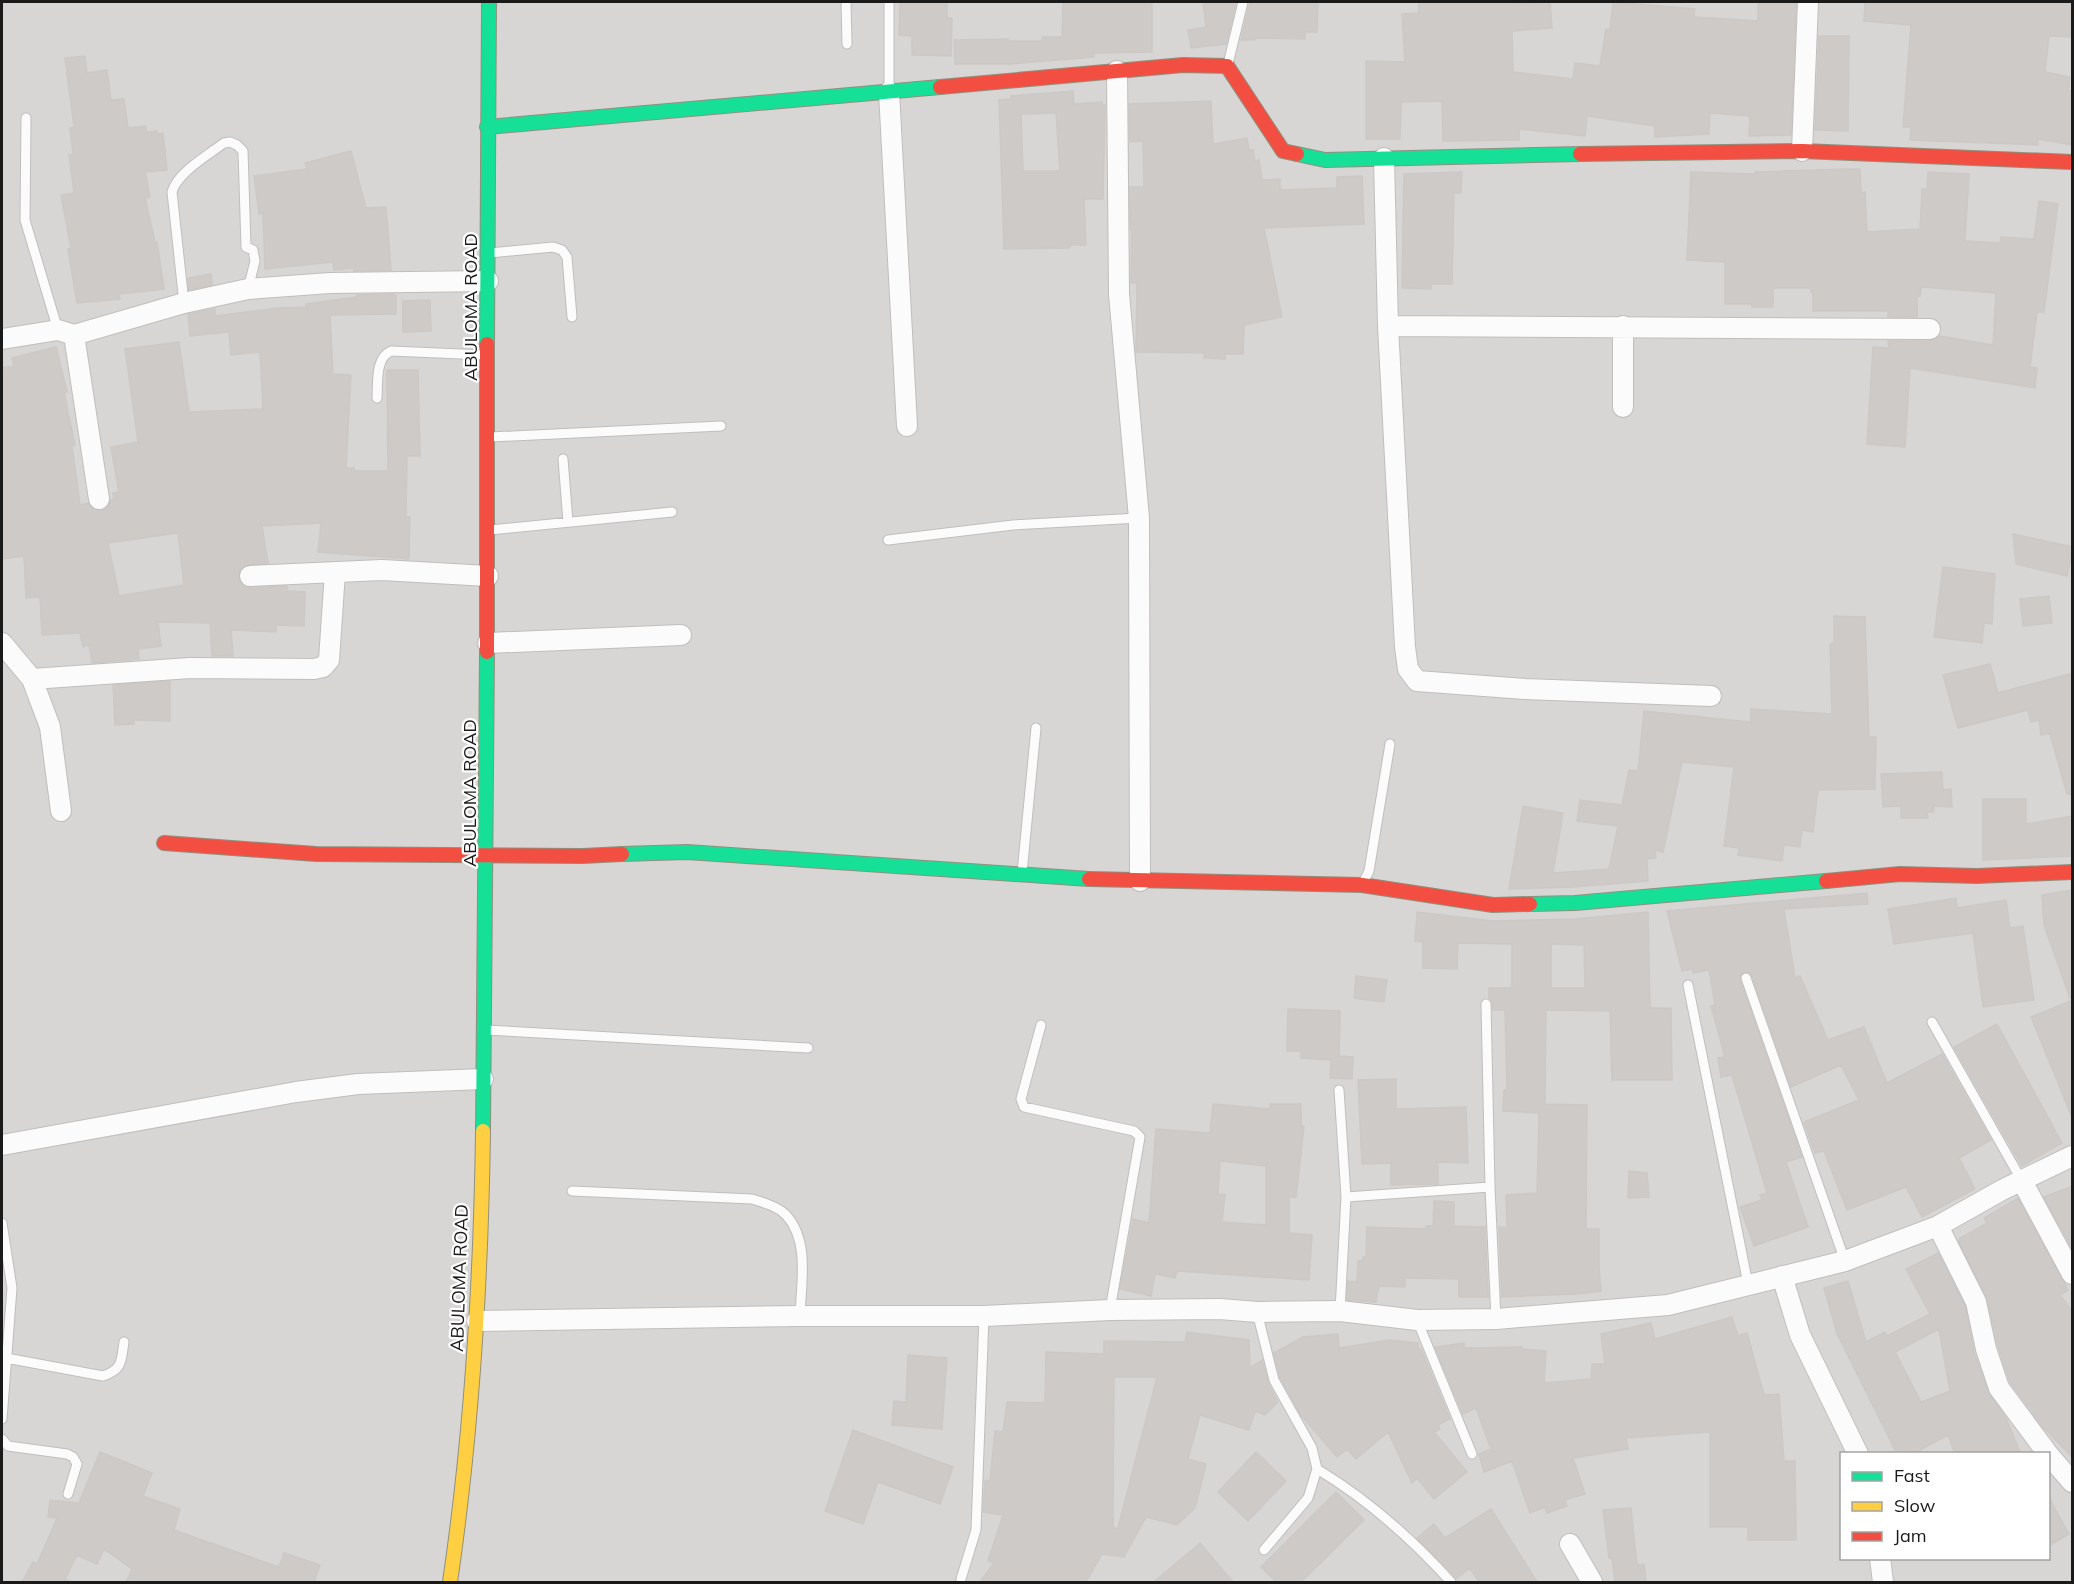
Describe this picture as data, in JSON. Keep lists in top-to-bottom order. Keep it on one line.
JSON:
{"streets":{"street":["ABULOMA ROAD"]},"legend":["Fast","Slow","Jam"]}
